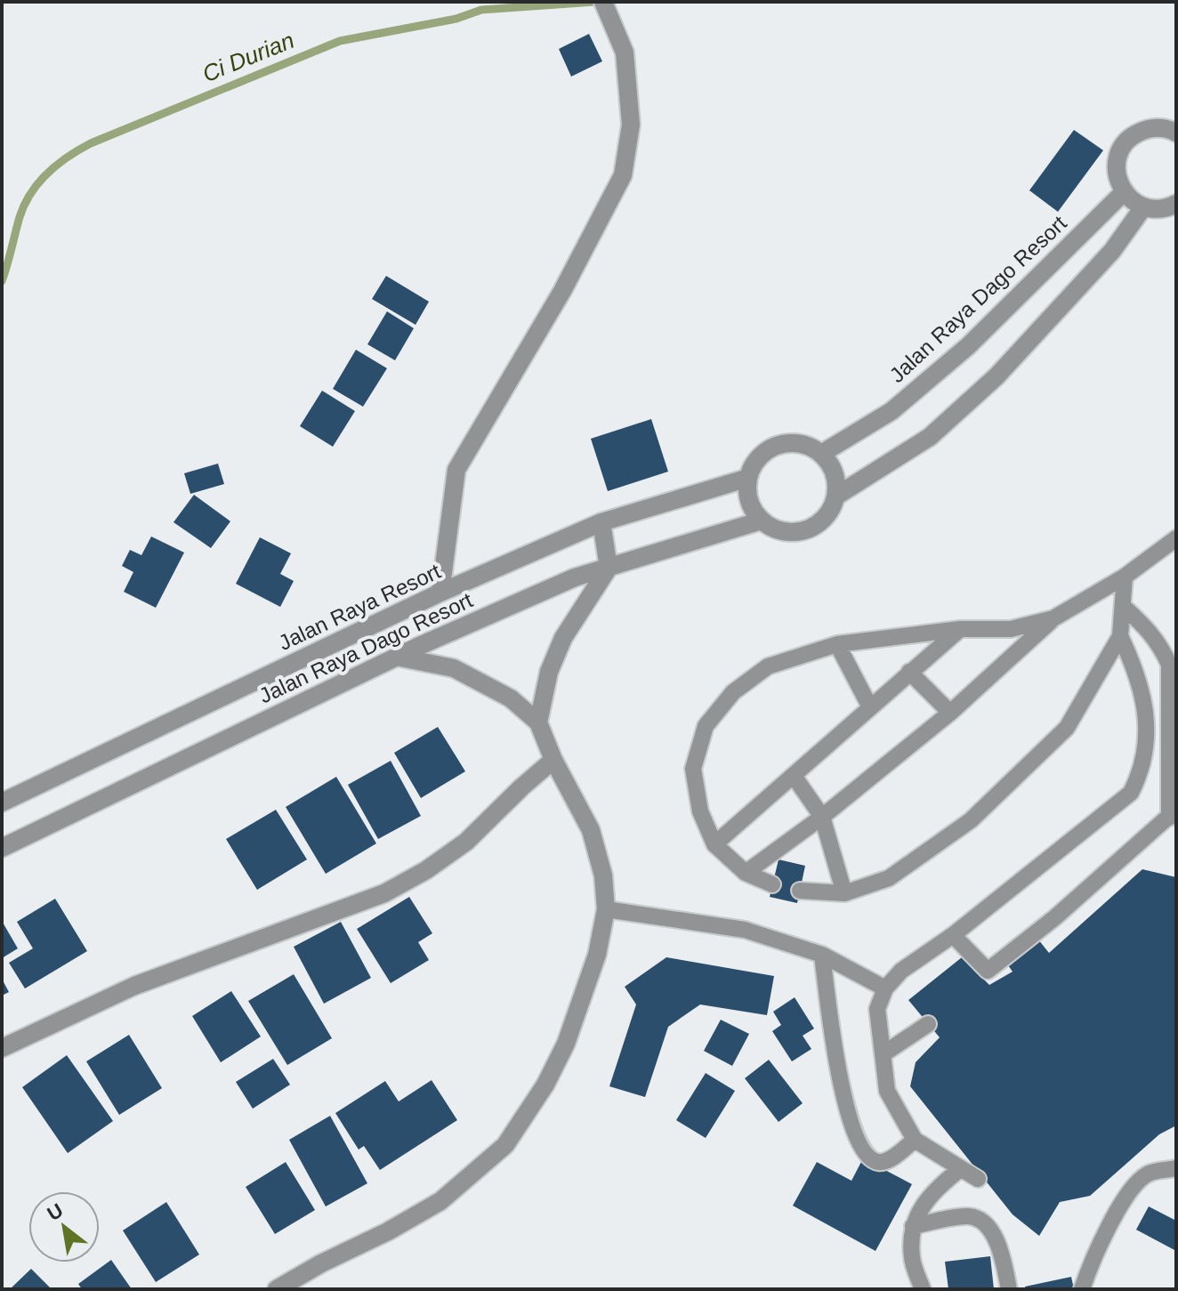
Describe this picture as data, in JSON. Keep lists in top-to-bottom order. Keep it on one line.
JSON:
{"streets":{"street":["Jalan Raya Dago Resort","Jalan Raya Resort"]},"crossings":[["Jalan Raya Dago Resort","Jalan Raya Resort"]],"water":["Ci Durian"],"north":"top left"}
